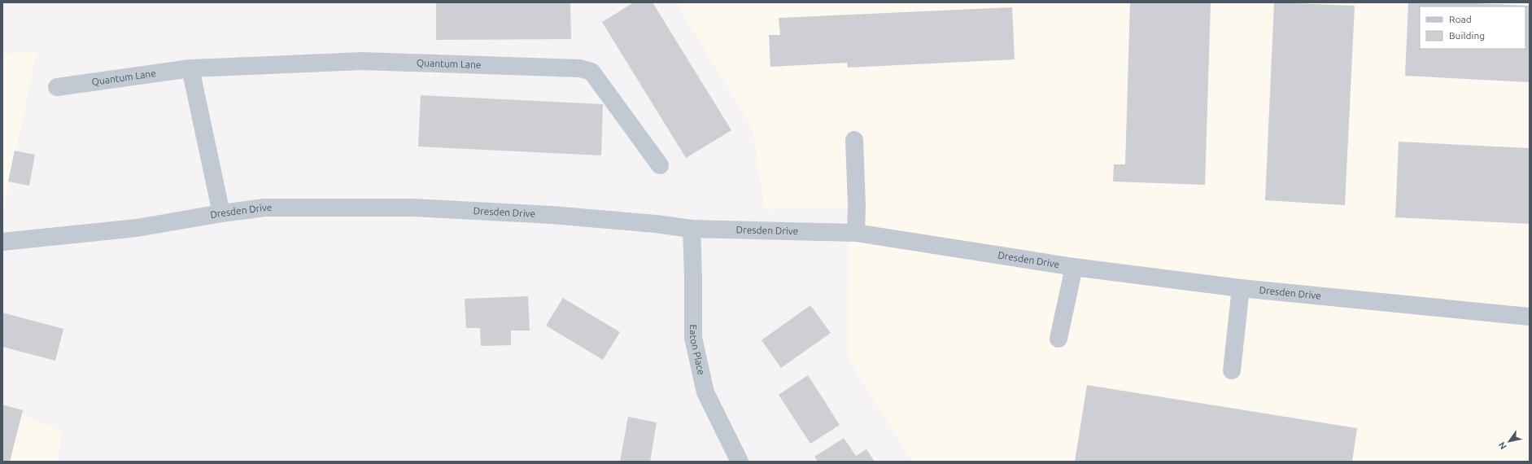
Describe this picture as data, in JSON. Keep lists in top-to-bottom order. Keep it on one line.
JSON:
{"streets":{"street":["Quantum Lane","Dresden Drive","Eaton Place"]},"crossings":[["Dresden Drive","Eaton Place"]],"legend":["Road","Building"],"north":"bottom left"}
